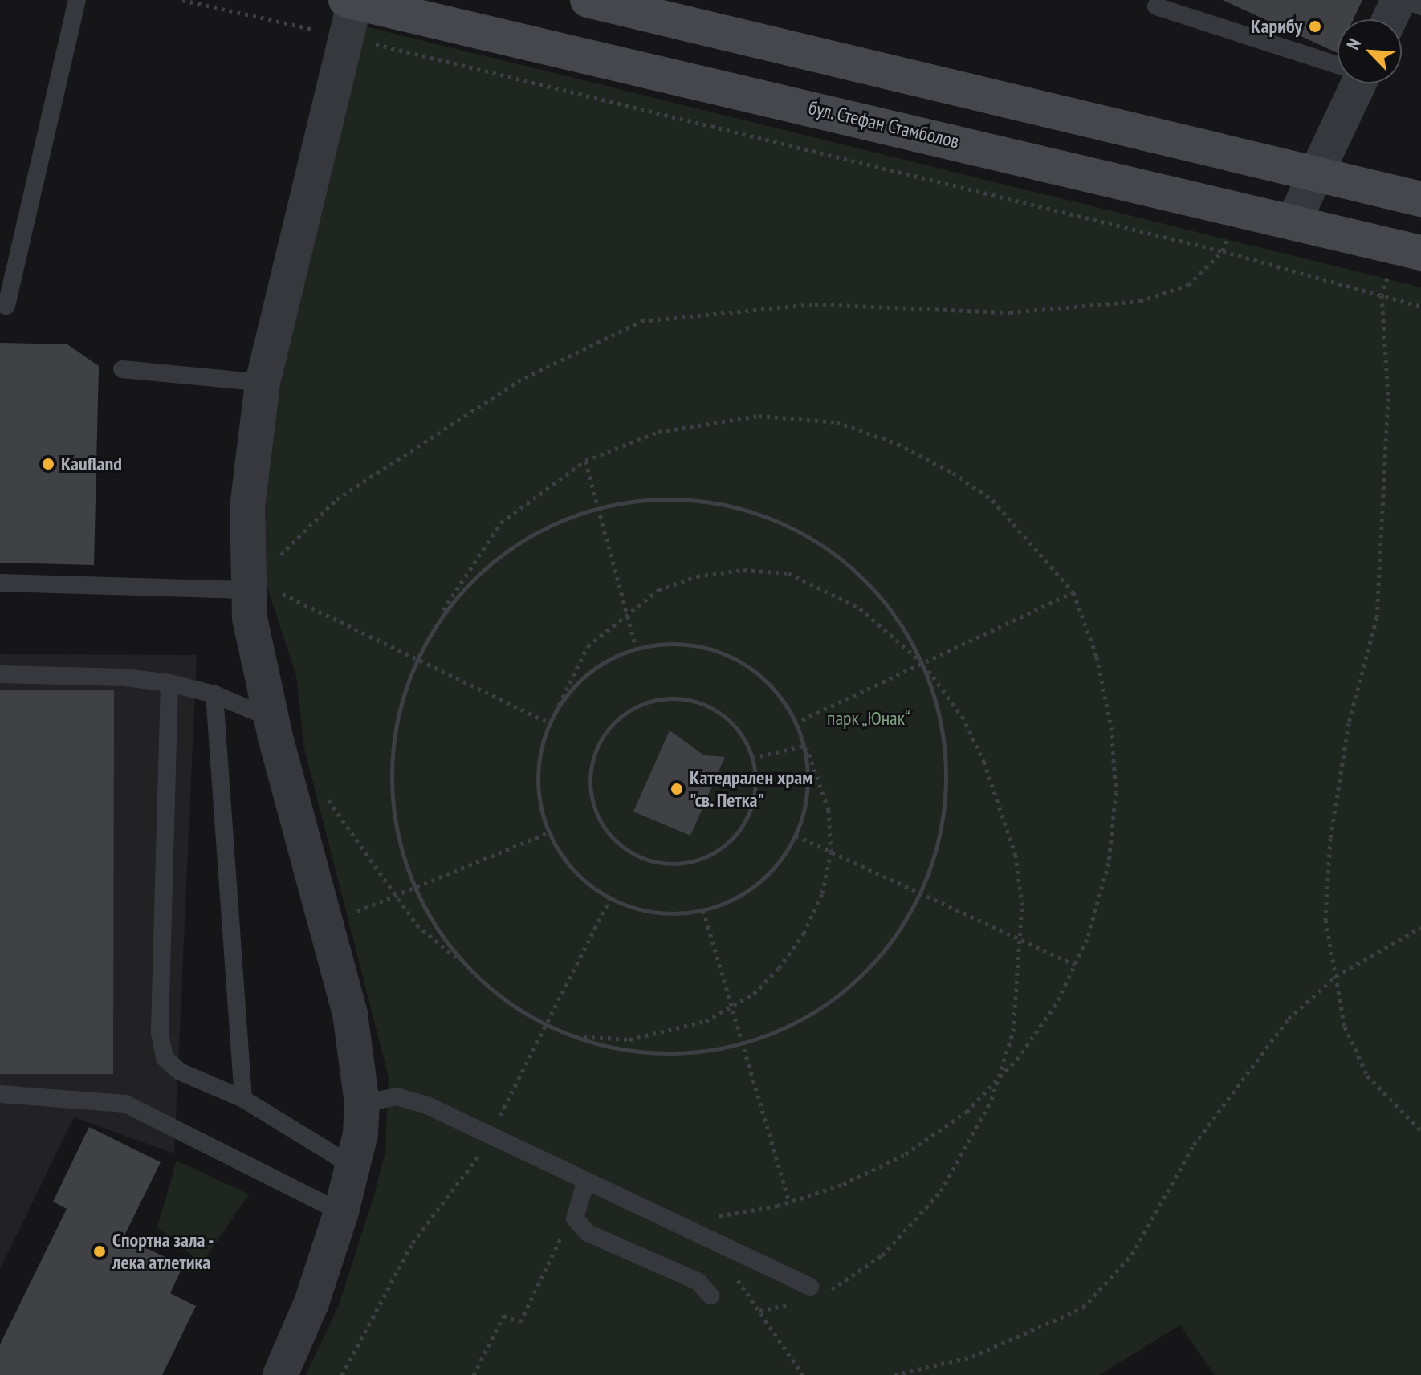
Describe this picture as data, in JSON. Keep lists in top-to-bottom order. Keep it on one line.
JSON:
{"streets":{"main road":["бул. Стефан Стамболов"]},"parks":["парк „Юнак“"],"places":["Карибу","Kaufland","Катедрален храм \"св. Петка\"","Спортна зала - лека атлетика"],"north":"top left"}
